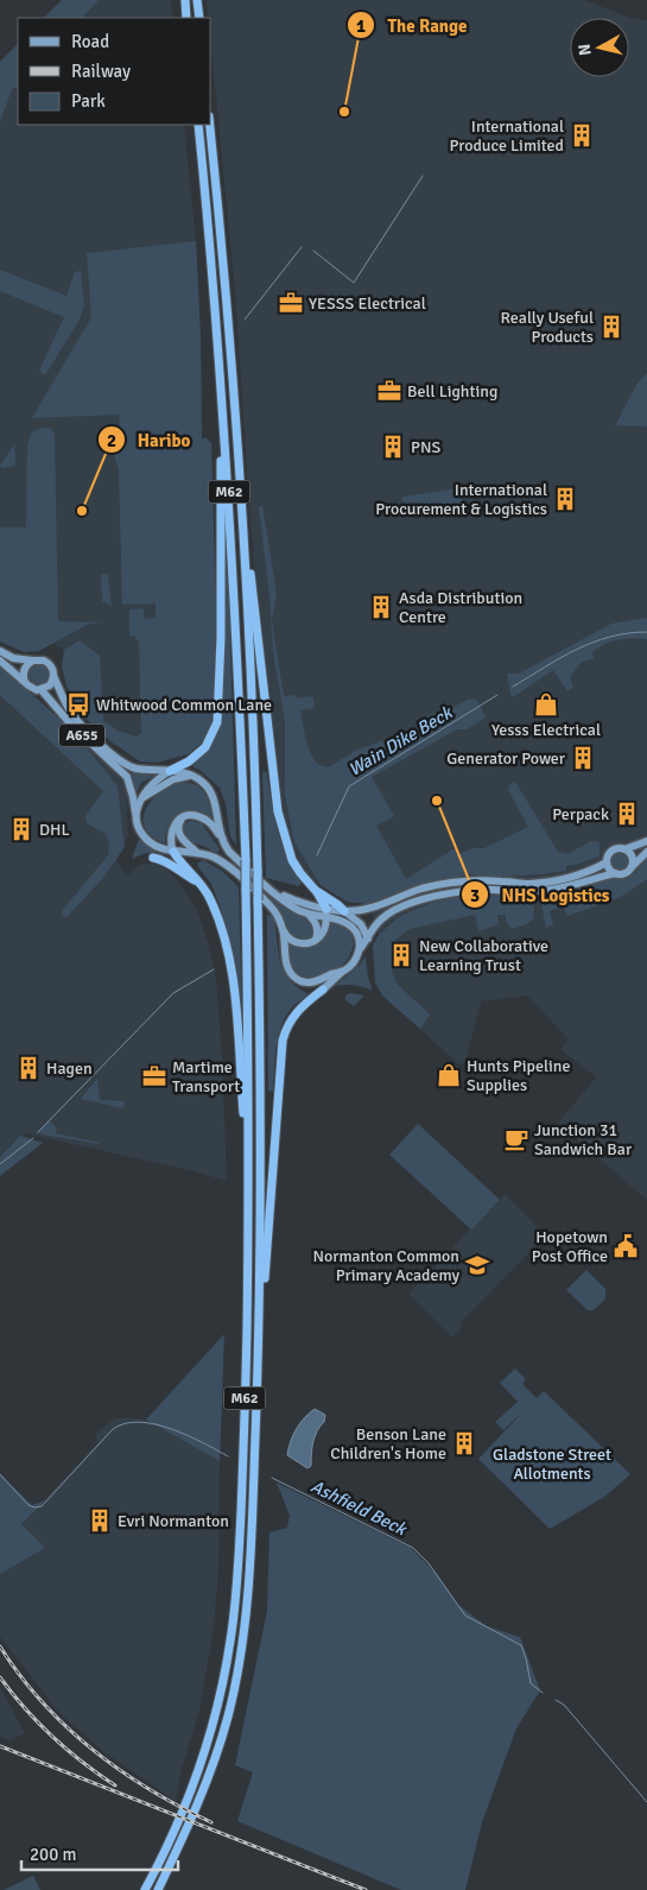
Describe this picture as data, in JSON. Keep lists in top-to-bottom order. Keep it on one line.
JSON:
{"streets":{"highway":["M62"],"main road":["A655"]},"crossings":[["M62","A655"]],"water":["Wain Dike Beck","Ashfield Beck"],"parks":["Gladstone Street Allotments"],"places":{"other":["The Range","Haribo","NHS Logistics"],"building":["International Produce Limited","Really Useful Products","PNS","International Procurement & Logistics","Asda Distribution Centre","Generator Power","Perpack","DHL","New Collaborative Learning Trust","Hagen","Benson Lane Children's Home","Evri Normanton"],"office":["YESSS Electrical","Bell Lighting","Martime Transport"],"bus stop":["Whitwood Common Lane"],"shop":["Yesss Electrical","Hunts Pipeline Supplies"],"cafe":["Junction 31 Sandwich Bar"],"public building":["Hopetown Post Office"],"school or university":["Normanton Common Primary Academy"]},"legend":["Road","Railway","Park"],"scale_bar":"200 m","north":"left"}
